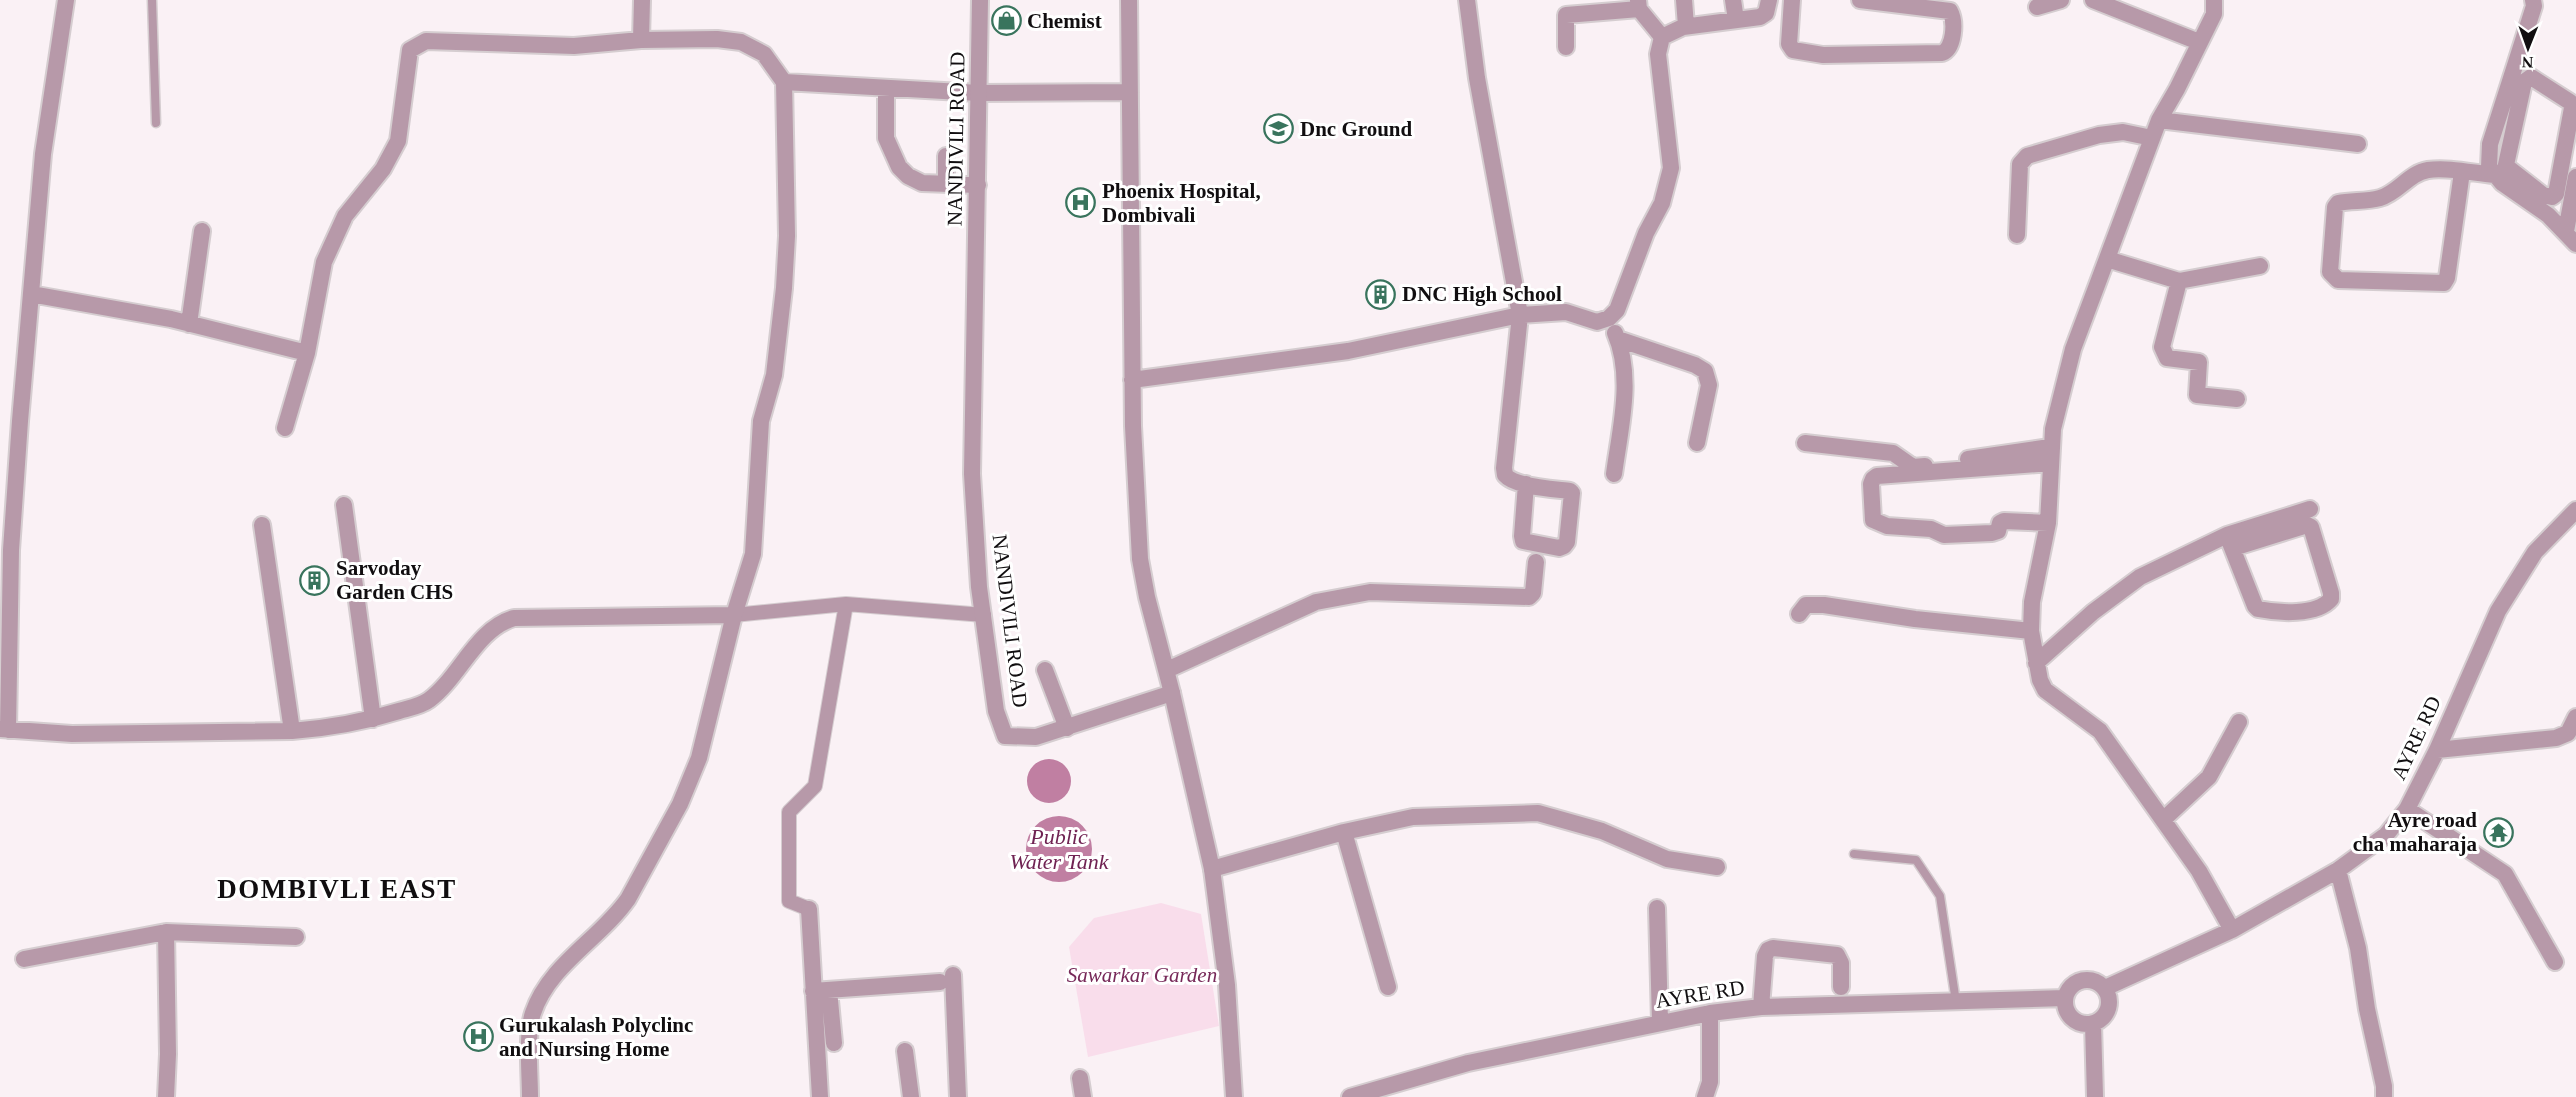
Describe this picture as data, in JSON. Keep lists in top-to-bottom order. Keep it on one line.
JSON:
{"streets":{"street":["NANDIVILI ROAD","AYRE RD"]},"districts":["DOMBIVLI EAST"],"water":["Public Water Tank"],"parks":["Sawarkar Garden"],"places":{"shop":["Chemist"],"school or university":["Dnc Ground"],"hospital":["Phoenix Hospital, Dombivali","Gurukalash Polyclinc and Nursing Home"],"building":["DNC High School","Sarvoday Garden CHS"],"temple":["Ayre road cha maharaja"]},"north":"bottom"}
